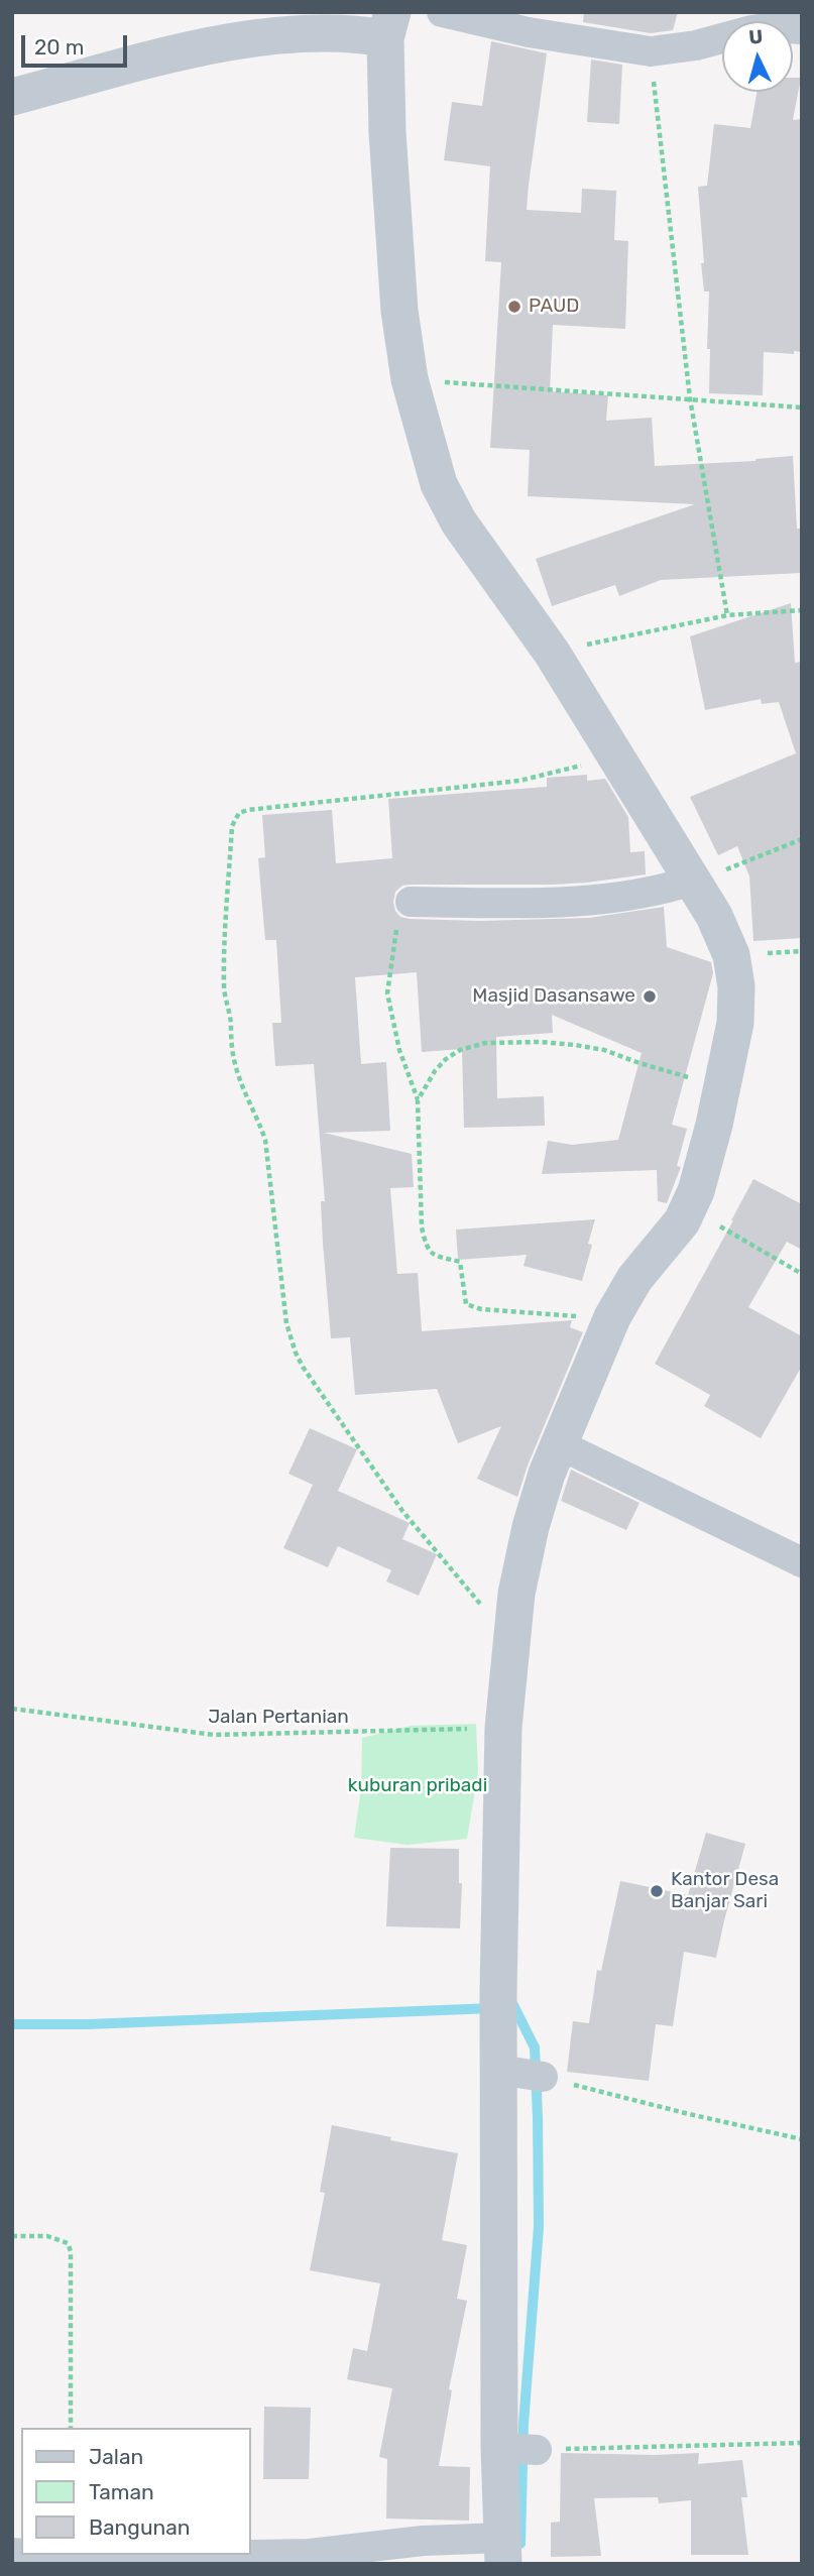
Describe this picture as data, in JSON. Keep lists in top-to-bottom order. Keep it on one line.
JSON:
{"streets":{"path":["Jalan Pertanian"]},"parks":["kuburan pribadi"],"places":["PAUD","Masjid Dasansawe","Kantor Desa Banjar Sari"],"legend":["Jalan","Taman","Bangunan"],"scale_bar":"20 m","north":"top"}
